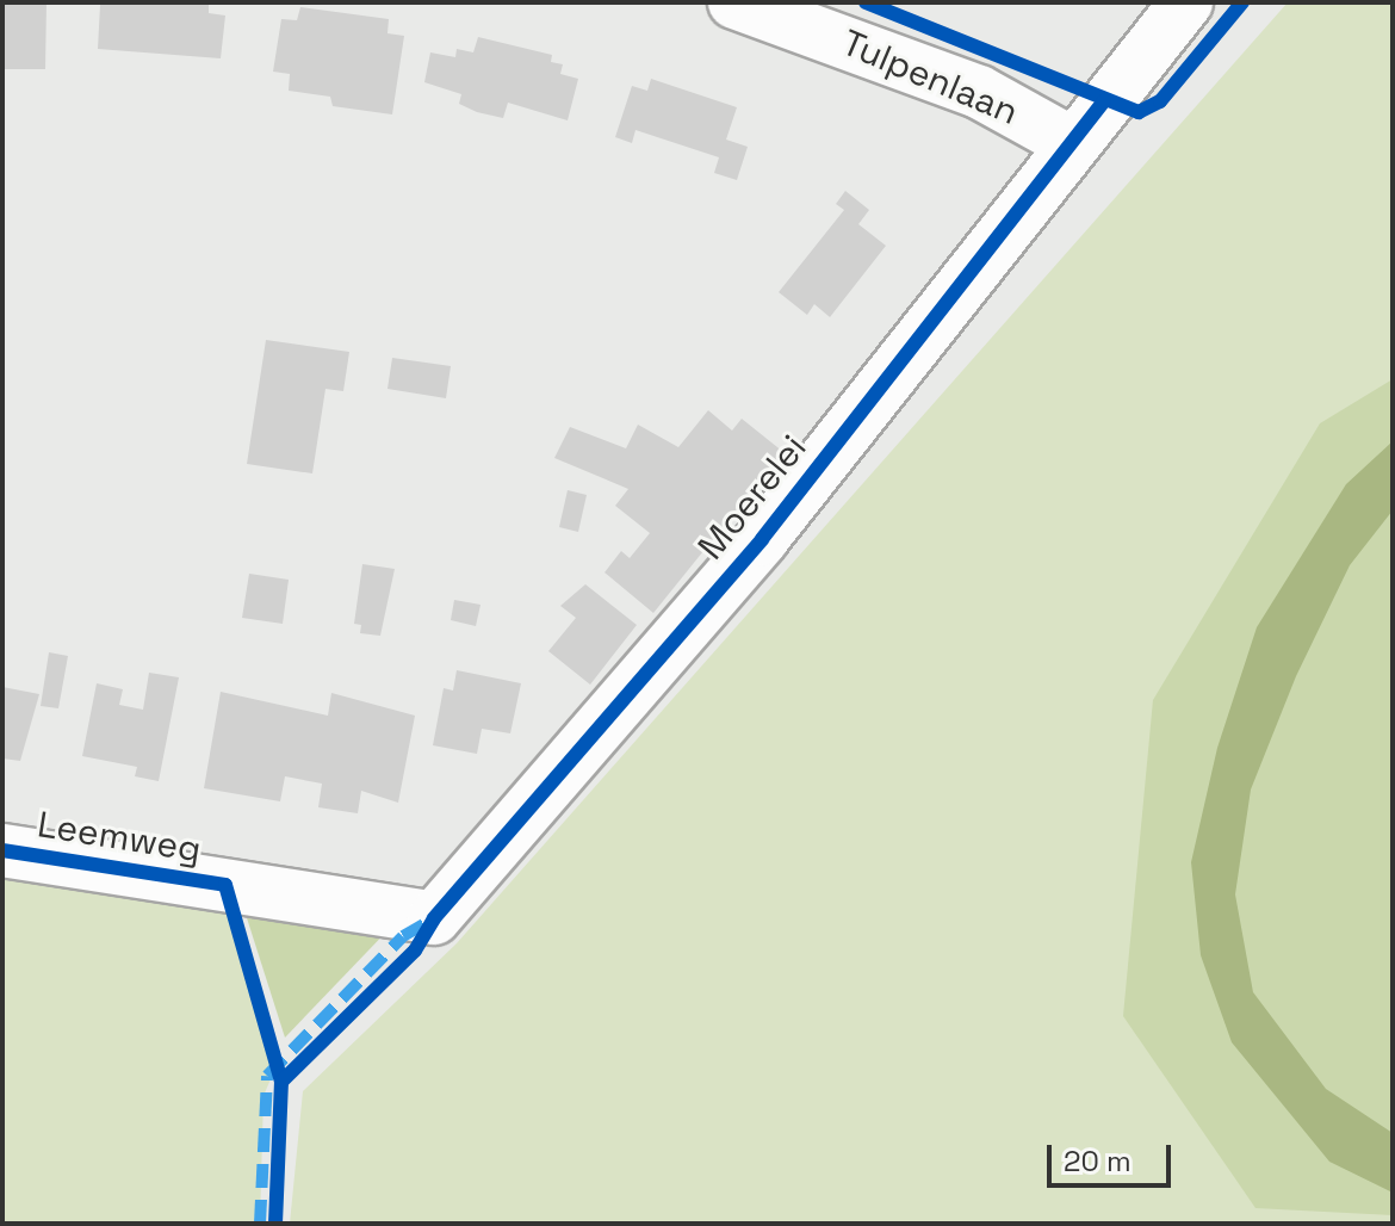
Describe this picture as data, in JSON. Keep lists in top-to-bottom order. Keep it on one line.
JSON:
{"streets":{"street":["Tulpenlaan","Moerelei","Leemweg"]},"crossings":[["Tulpenlaan","Moerelei"],["Moerelei","Leemweg"]],"scale_bar":"20 m"}
